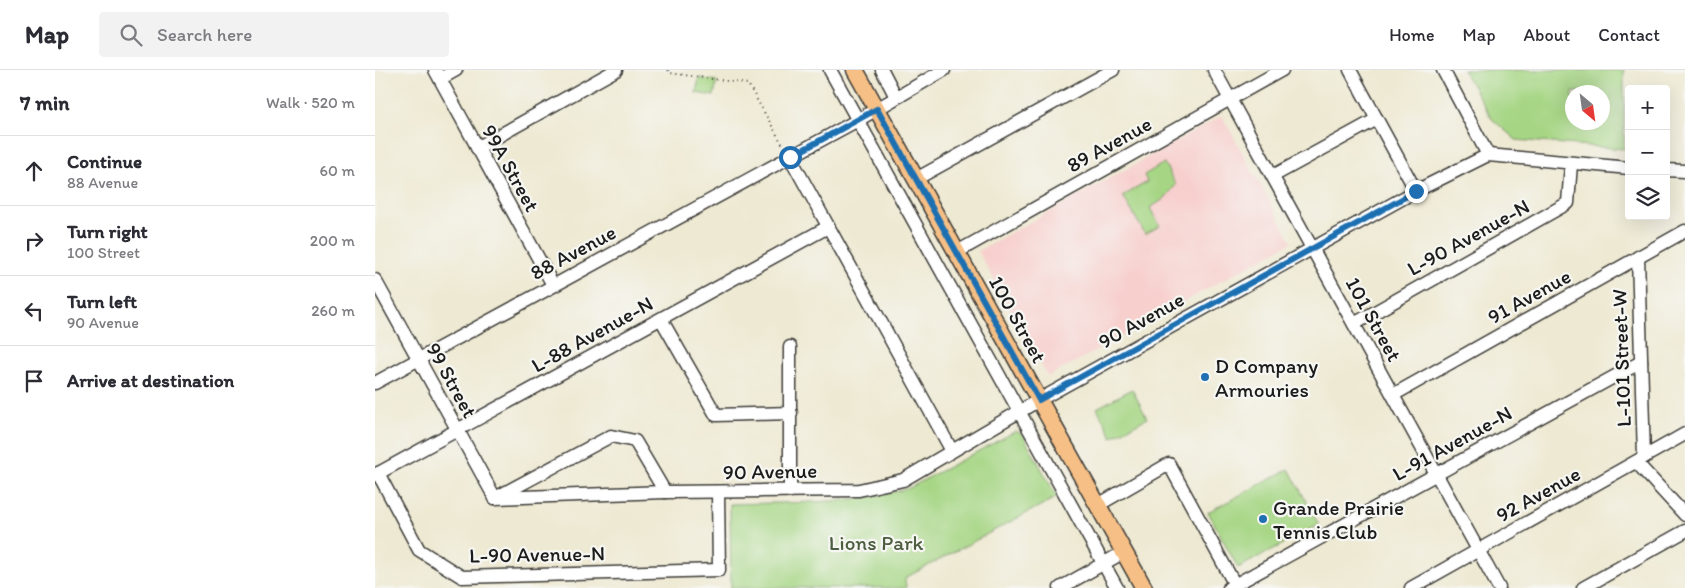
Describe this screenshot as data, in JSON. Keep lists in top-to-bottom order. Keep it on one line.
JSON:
{"streets":{"main road":["100 Street"],"street":["89 Avenue","99A Street","L-90 Avenue-N","88 Avenue","91 Avenue","101 Street","90 Avenue","L-88 Avenue-N","L-101 Street-W","99 Street","L-91 Avenue-N","92 Avenue"]},"crossings":[["89 Avenue","100 Street"],["89 Avenue","101 Street"],["99A Street","88 Avenue"],["L-90 Avenue-N","101 Street"],["L-90 Avenue-N","90 Avenue"],["L-90 Avenue-N","L-88 Avenue-N"],["88 Avenue","100 Street"],["88 Avenue","99 Street"],["91 Avenue","101 Street"],["91 Avenue","L-101 Street-W"],["100 Street","90 Avenue"],["101 Street","90 Avenue"],["101 Street","L-91 Avenue-N"],["101 Street","92 Avenue"],["90 Avenue","99 Street"],["L-88 Avenue-N","99 Street"],["L-101 Street-W","L-91 Avenue-N"],["L-101 Street-W","92 Avenue"]],"parks":["Lions Park"],"places":["D Company Armouries","Grande Prairie Tennis Club"],"north":"bottom right","page":{"header":"Map","search":"Search here","nav":["Home","Map","About","Contact"],"heading":["7 min","Walk · 520 m"],"map_buttons":["+","−"],"list":[["Continue","88 Avenue","60 m"],["Turn right","100 Street","200 m"],["Turn left","90 Avenue","260 m"],"Arrive at destination"]}}
